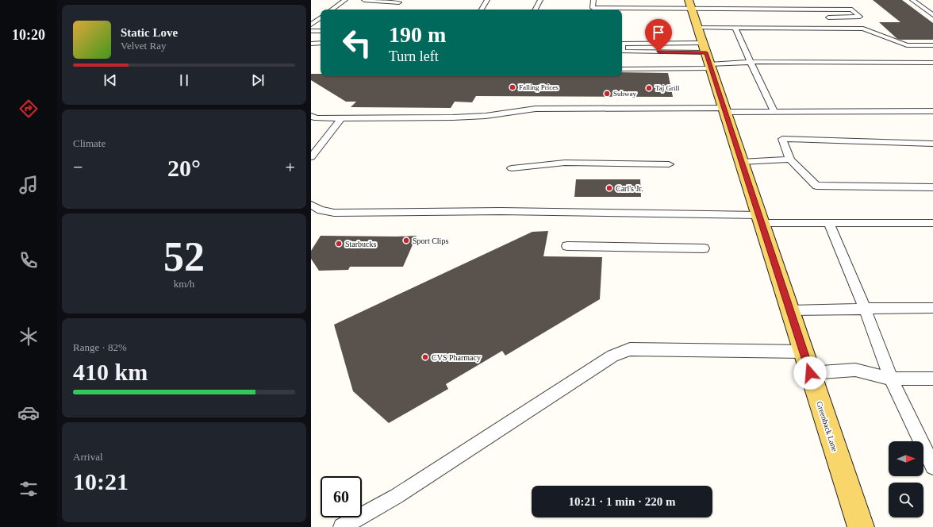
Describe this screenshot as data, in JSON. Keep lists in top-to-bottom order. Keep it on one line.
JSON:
{"streets":{"main road":["Greenback Lane"]},"places":["Falling Prices","Taj Grill","Subway","Carl's Jr.","Sport Clips","Starbucks","CVS Pharmacy"],"north":"right","page":{"tabs":"10:20","turn":["190 m","Turn left"],"song":["Static Love","Velvet Ray"],"tile":["Climate",["52","km/h"],["Range · 82%","410 km"],["Arrival","10:21"]],"heat":["−","20°","+"],"limit":"60","trip":"10:21 · 1 min · 220 m"}}
